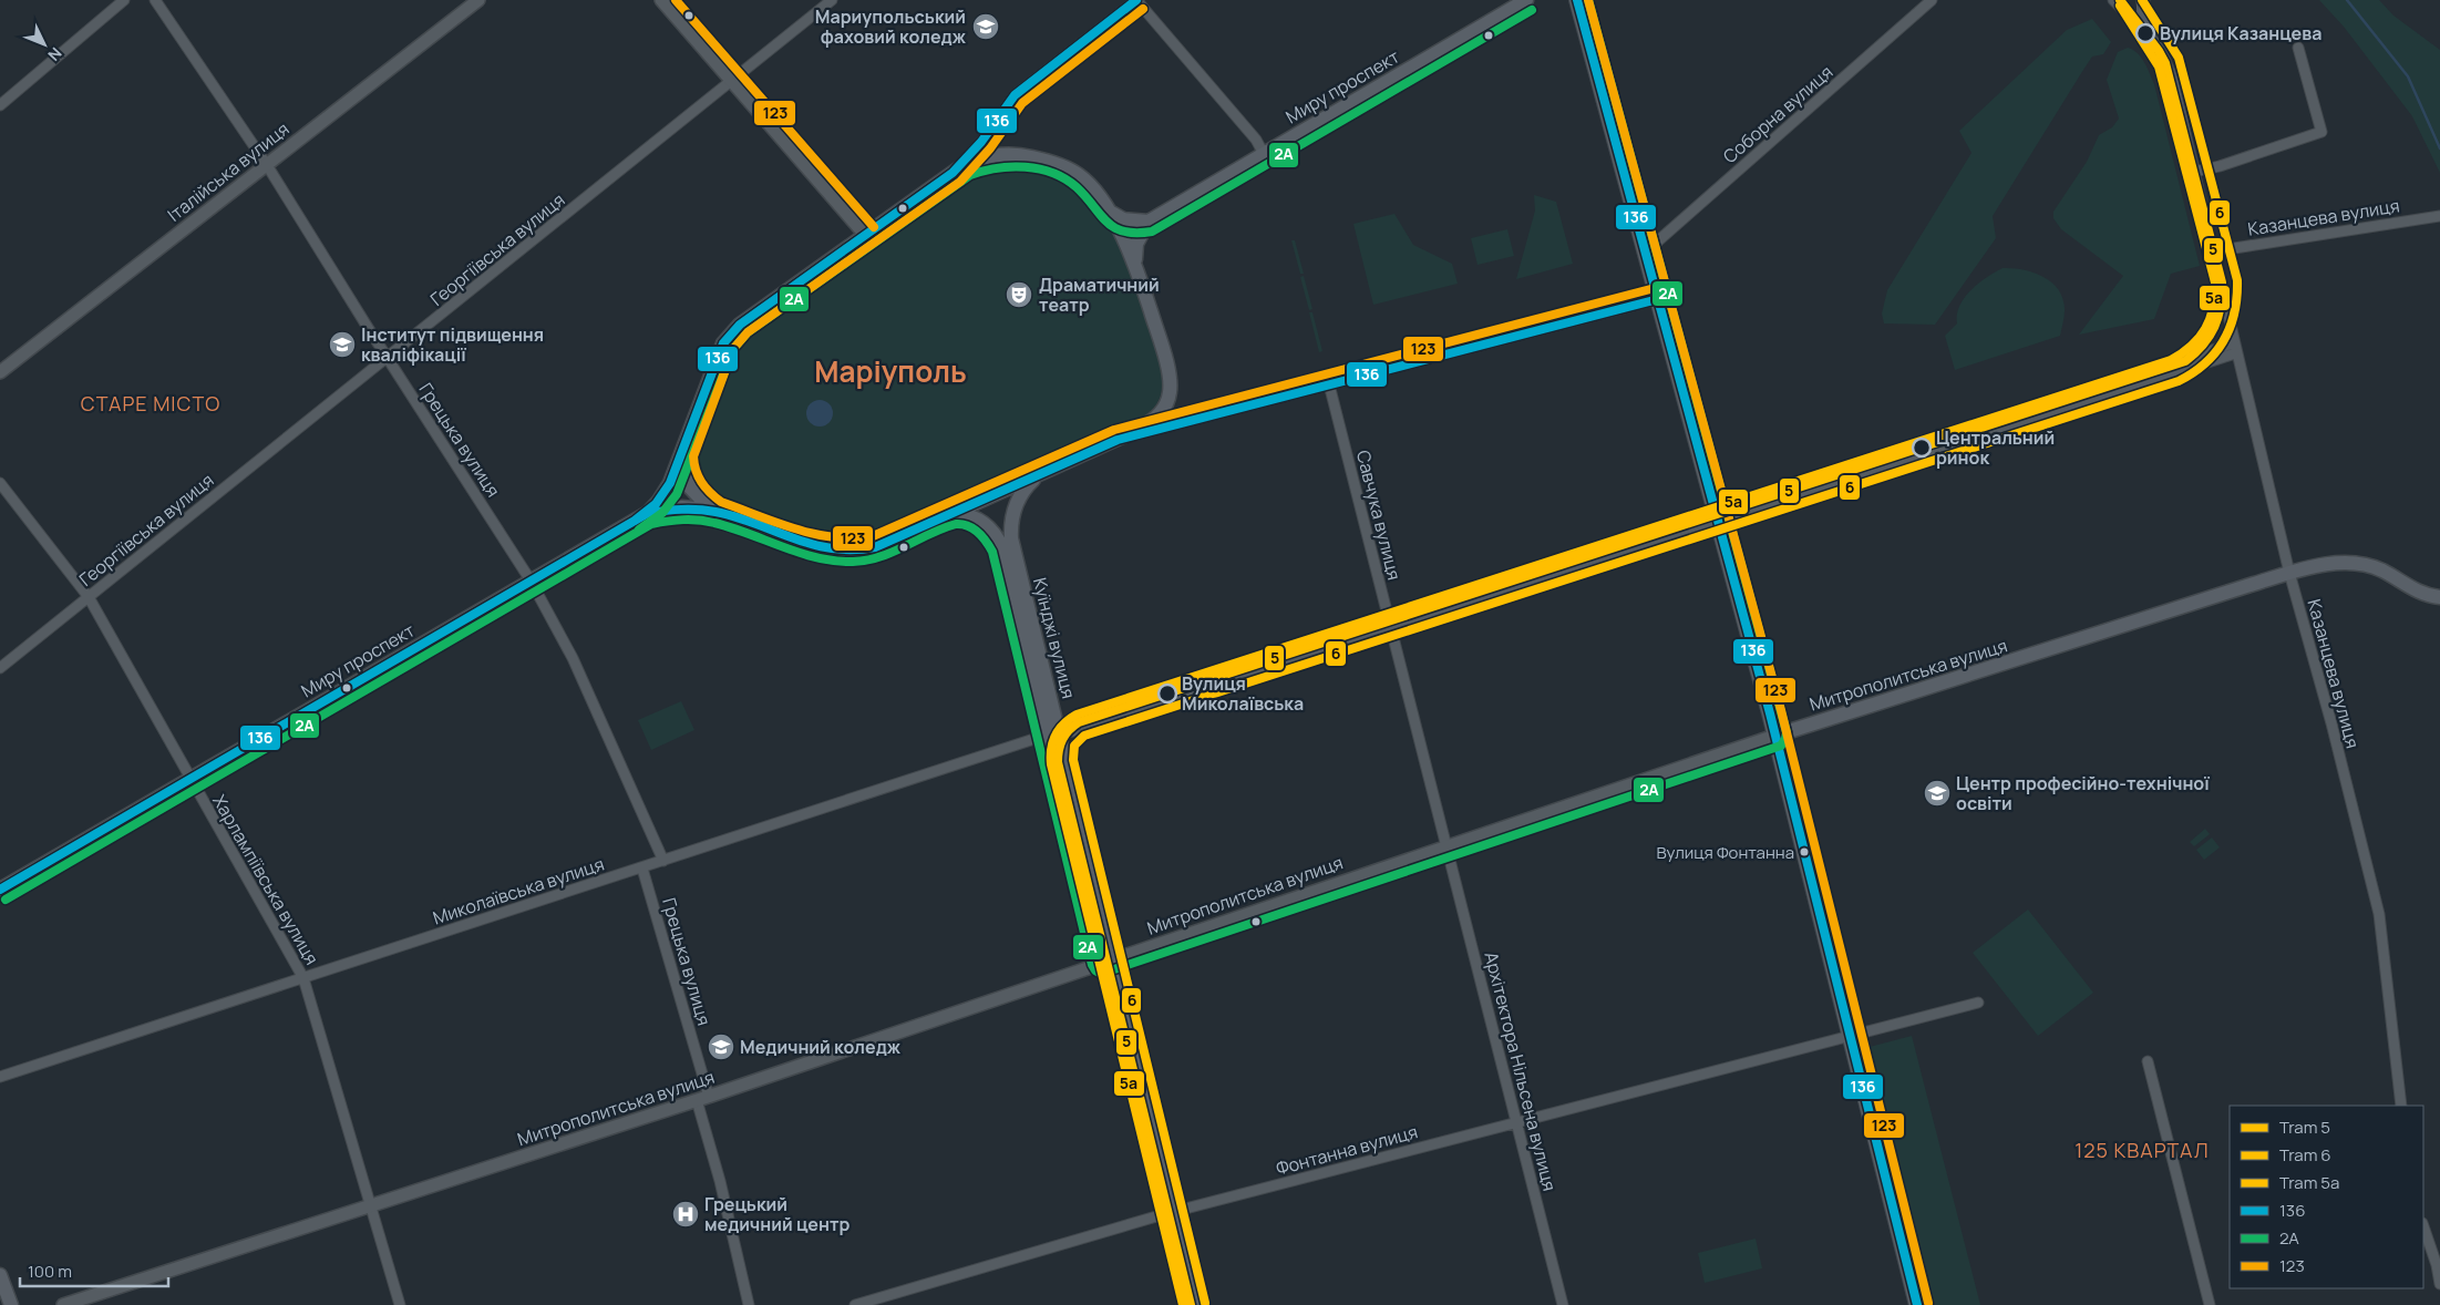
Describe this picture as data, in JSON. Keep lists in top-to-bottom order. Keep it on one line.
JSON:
{"streets":{"main road":["Миру проспект","Куїнджі вулиця","Митрополитська вулиця"],"street":["Соборна вулиця","Італійська вулиця","Казанцева вулиця","Георгіївська вулиця","Грецька вулиця","Савчука вулиця","Харлампіївська вулиця","Миколаївська вулиця","Архітектора Нільсена вулиця","Фонтанна вулиця"]},"crossings":[["Миру проспект","Грецька вулиця"],["Миру проспект","Куїнджі вулиця"],["Миру проспект","Харлампіївська вулиця"],["Італійська вулиця","Грецька вулиця"],["Казанцева вулиця","Митрополитська вулиця"],["Казанцева вулиця","Миколаївська вулиця"],["Георгіївська вулиця","Грецька вулиця"],["Георгіївська вулиця","Харлампіївська вулиця"],["Грецька вулиця","Митрополитська вулиця"],["Грецька вулиця","Миколаївська вулиця"],["Савчука вулиця","Митрополитська вулиця"],["Савчука вулиця","Миколаївська вулиця"],["Савчука вулиця","Архітектора Нільсена вулиця"],["Куїнджі вулиця","Митрополитська вулиця"],["Куїнджі вулиця","Миколаївська вулиця"],["Куїнджі вулиця","Фонтанна вулиця"],["Митрополитська вулиця","Харлампіївська вулиця"],["Митрополитська вулиця","Архітектора Нільсена вулиця"],["Харлампіївська вулиця","Миколаївська вулиця"],["Архітектора Нільсена вулиця","Фонтанна вулиця"]],"districts":["Маріуполь","СТАРЕ МІСТО","125 КВАРТАЛ"],"places":{"school or university":["Мариупольський фаховий коледж","Інститут підвищення кваліфікації","Центр професійно-технічної освіти","Медичний коледж"],"other":["Вулиця Казанцева","Центральний ринок","Вулиця Миколаївська","Вулиця Фонтанна"],"theatre":["Драматичний театр"],"hospital":["Грецький медичний центр"]},"lines":["tram line 5","tram line 6","transit line 136","transit line 2А","transit line 123","tram line 5а"],"legend":["Tram 5","Tram 6","Tram 5а","136","2А","123"],"scale_bar":"100 m","north":"bottom right"}
